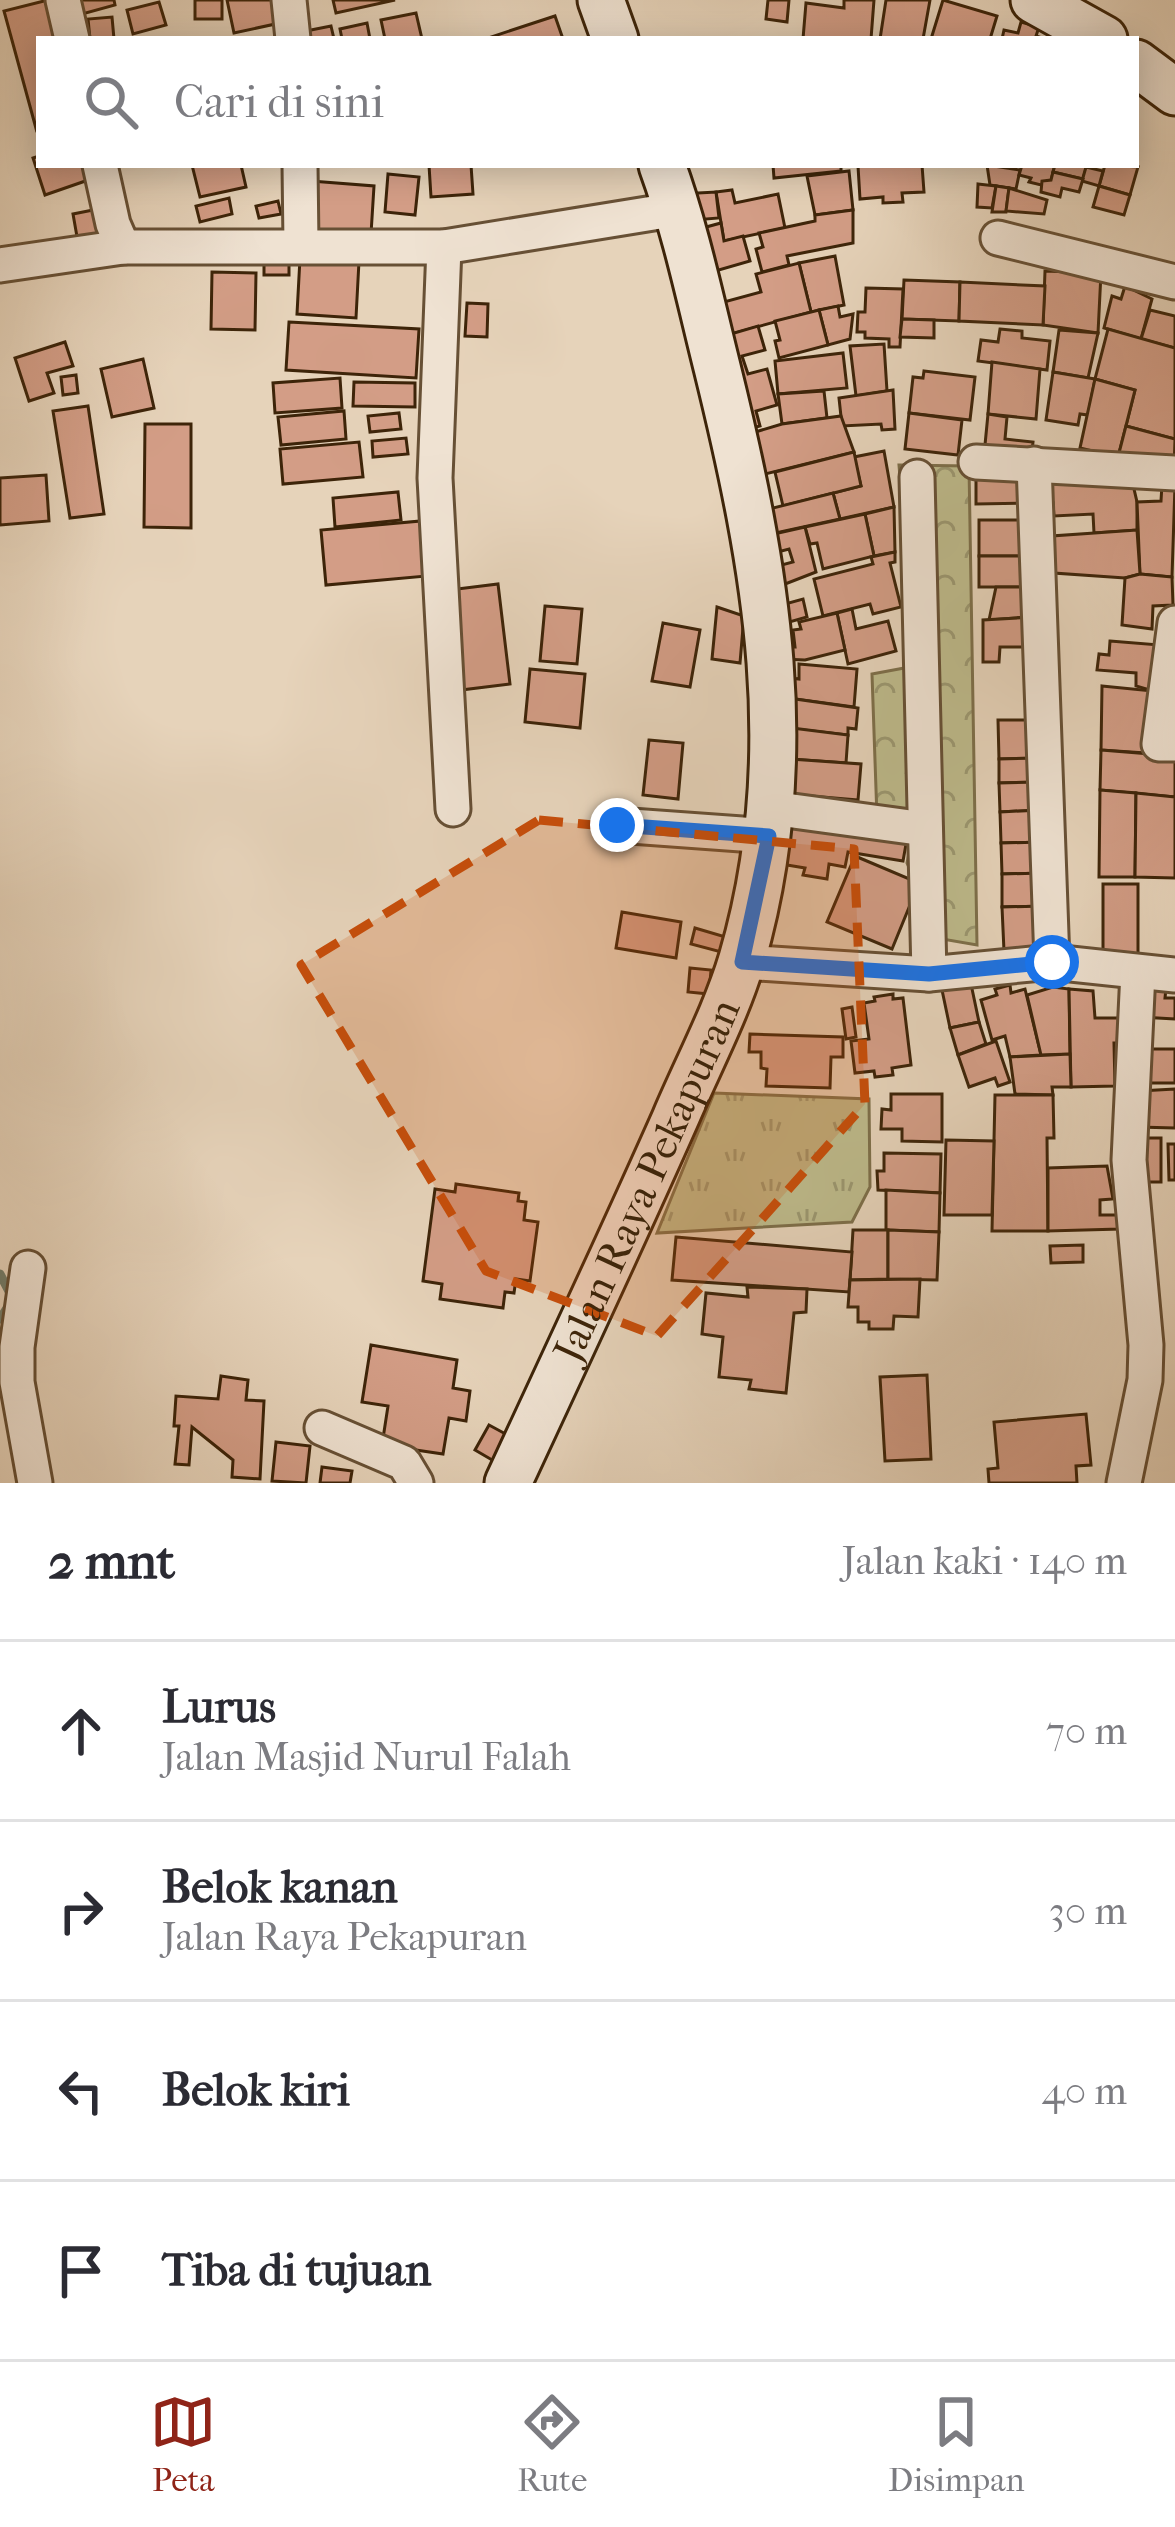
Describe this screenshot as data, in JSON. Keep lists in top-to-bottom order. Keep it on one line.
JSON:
{"streets":{"main road":["Jalan Raya Pekapuran"]},"page":{"search":"Cari di sini","heading":["2 mnt","Jalan kaki · 140 m"],"list":[["Lurus","Jalan Masjid Nurul Falah","70 m"],["Belok kanan","Jalan Raya Pekapuran","30 m"],["Belok kiri","40 m"],"Tiba di tujuan"],"nav":["Peta","Rute","Disimpan"]}}
